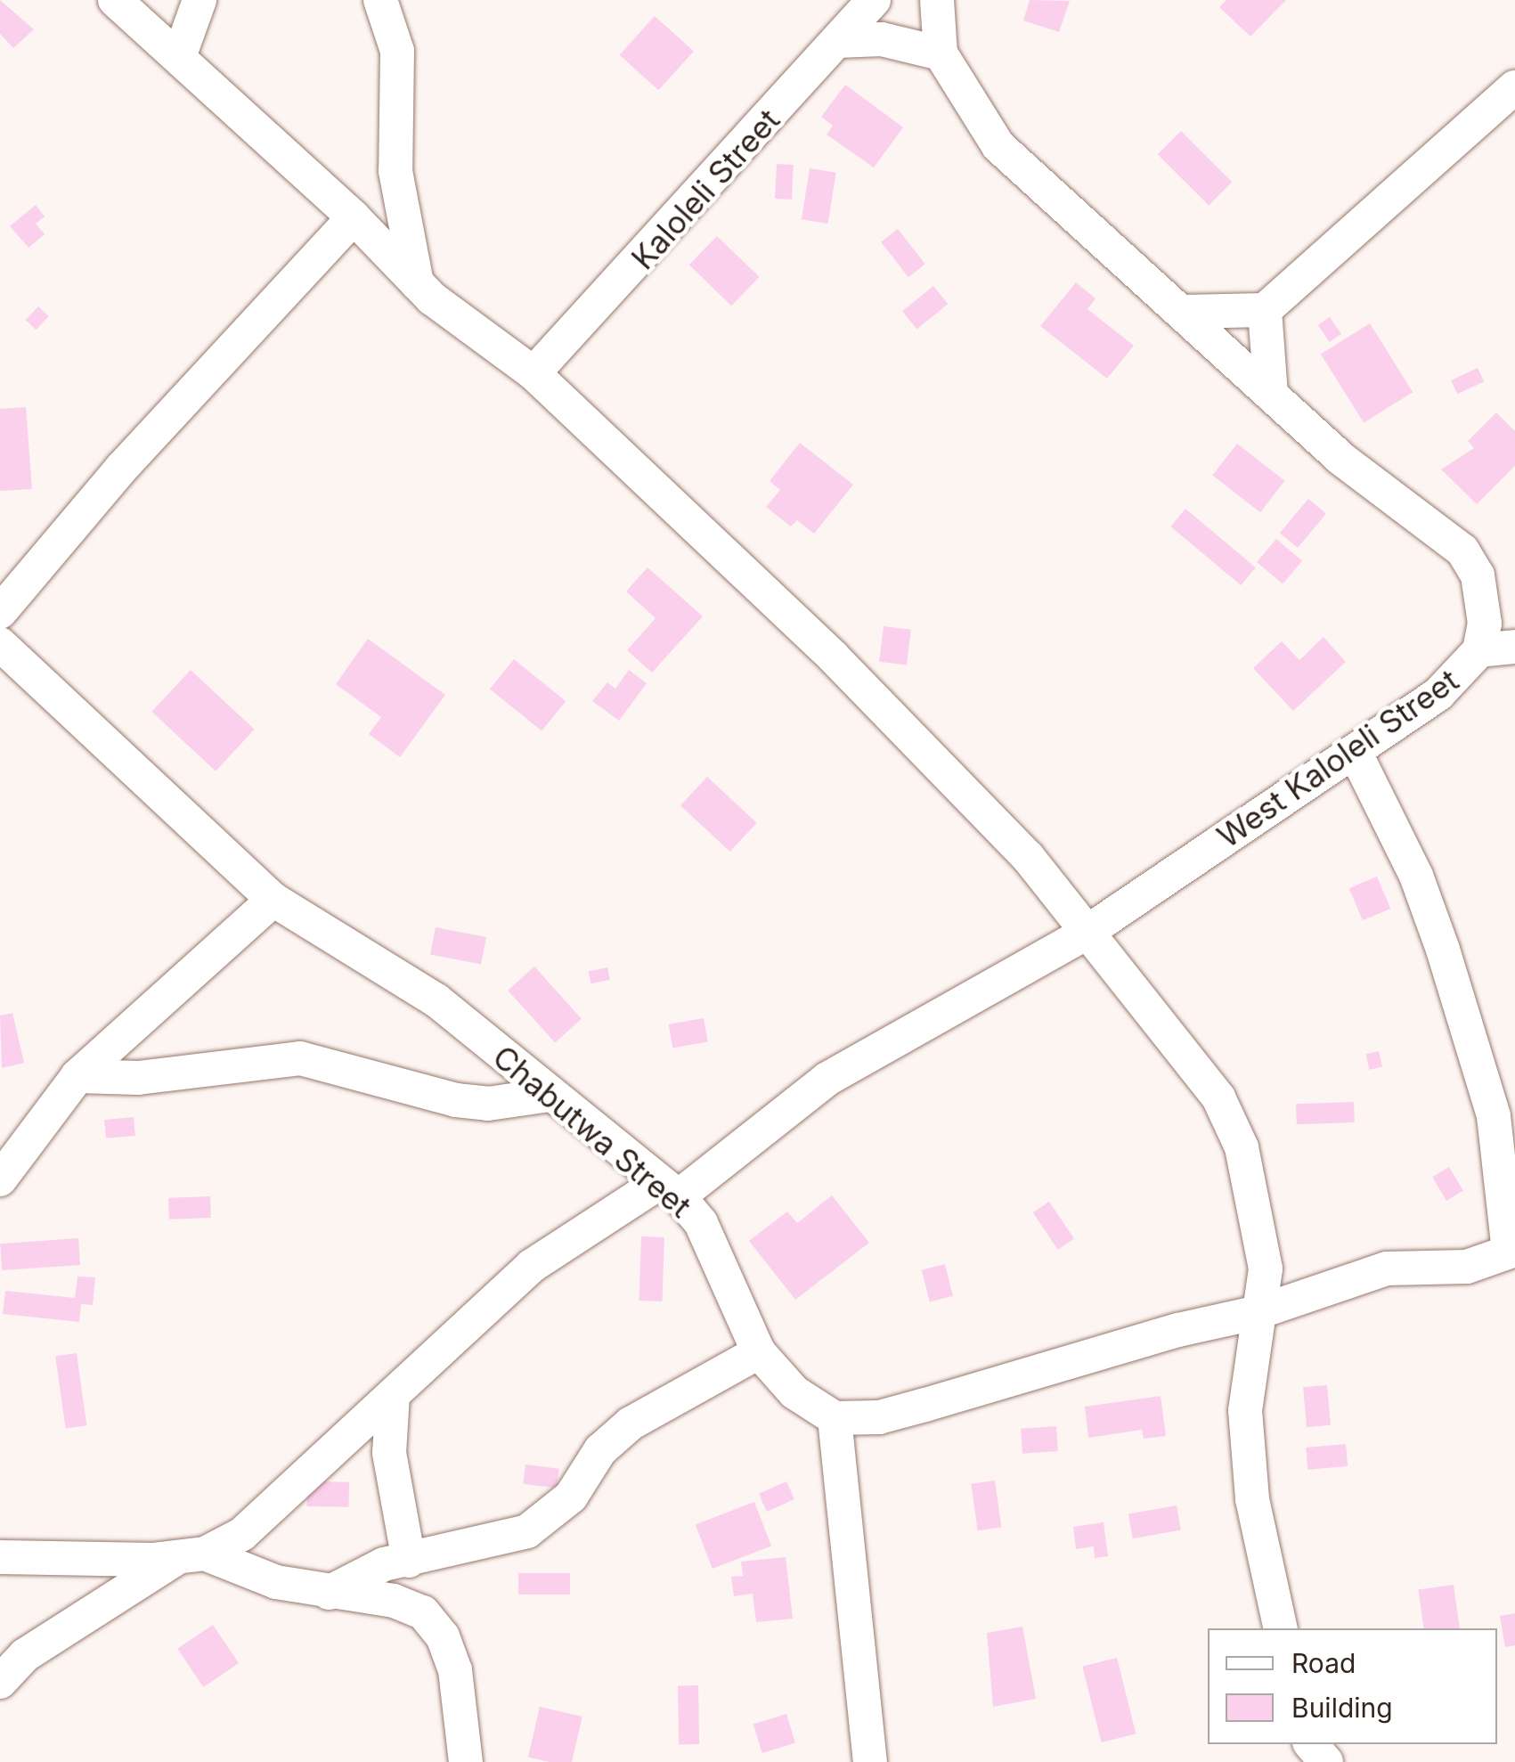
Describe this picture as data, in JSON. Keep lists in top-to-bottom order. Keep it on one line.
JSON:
{"streets":{"street":["Kaloleli Street","West Kaloleli Street","Chabutwa Street"]},"crossings":[["West Kaloleli Street","Chabutwa Street"]],"legend":["Road","Building"]}
